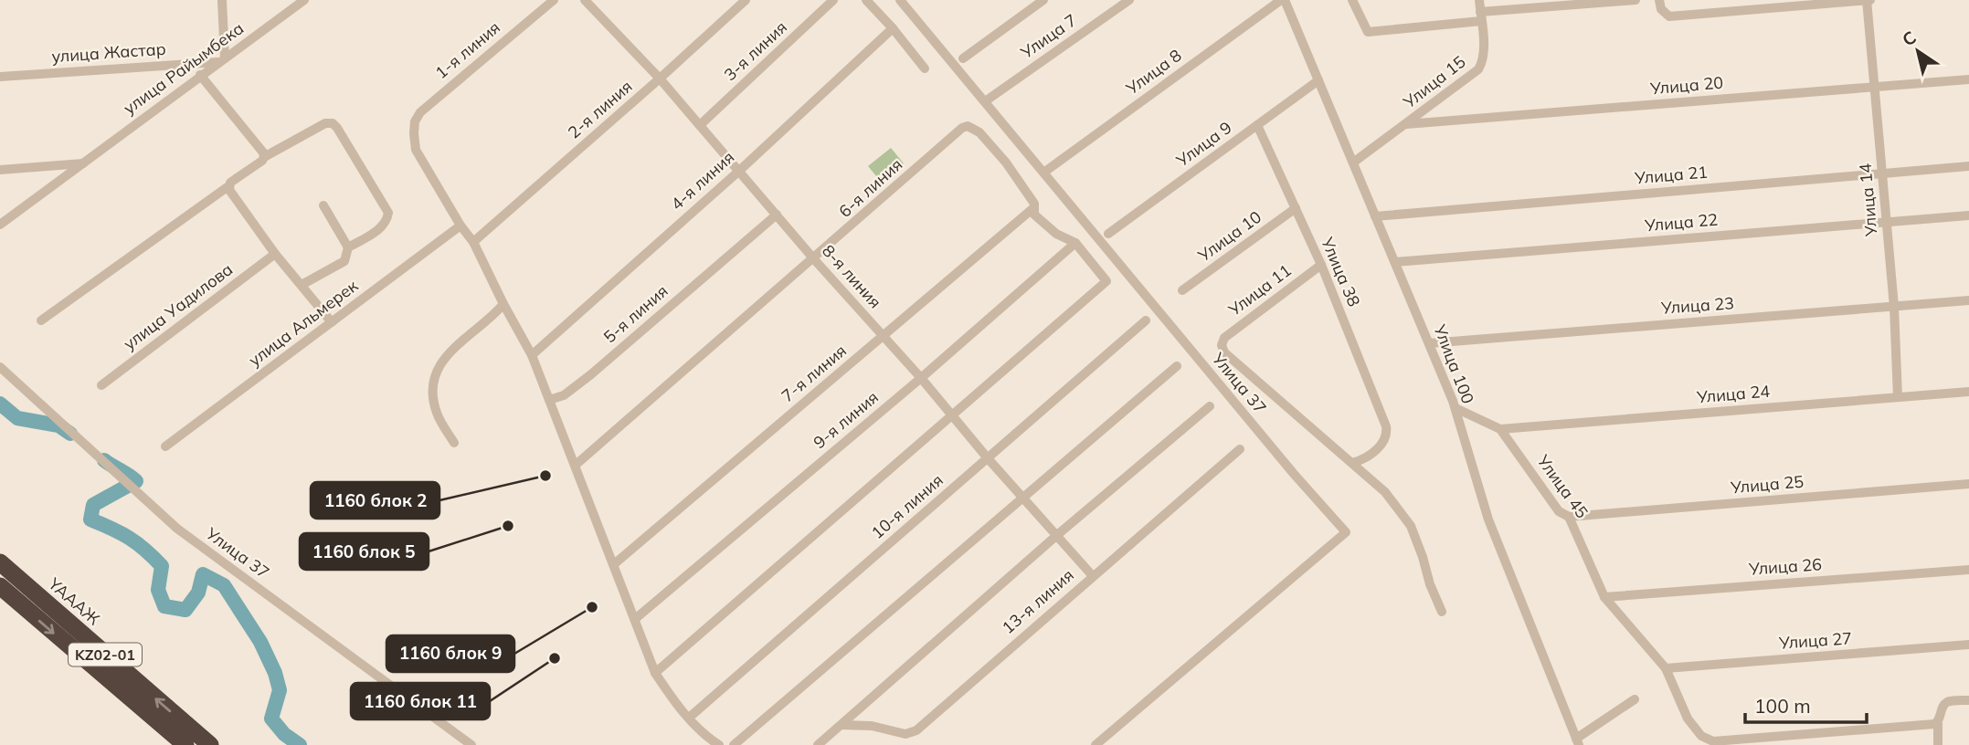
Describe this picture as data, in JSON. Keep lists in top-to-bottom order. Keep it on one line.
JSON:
{"streets":{"highway":["ҮАААЖ","KZ02-01"],"street":["Улица 7","1-я линия","3-я линия","улица Жастар","улица Райымбека","Улица 8","Улица 15","Улица 20","2-я линия","Улица 9","Улица 21","4-я линия","6-я линия","Улица 14","Улица 22","Улица 10","Улица 38","8-я линия","Улица 11","Улица 23","улица Уадилова","5-я линия","улица Альмерек","Улица 100","7-я линия","Улица 37","Улица 24","9-я линия","Улица 25","Улица 45","10-я линия","Улица 26","13-я линия","Улица 27"]},"crossings":[["1-я линия","улица Альмерек"],["3-я линия","8-я линия"],["улица Жастар","улица Райымбека"],["Улица 8","Улица 100"],["Улица 15","Улица 20"],["Улица 15","Улица 100"],["Улица 20","Улица 14"],["2-я линия","8-я линия"],["Улица 9","Улица 38"],["Улица 9","Улица 100"],["Улица 21","Улица 14"],["Улица 21","Улица 100"],["4-я линия","8-я линия"],["6-я линия","8-я линия"],["6-я линия","7-я линия"],["6-я линия","9-я линия"],["Улица 14","Улица 22"],["Улица 14","Улица 23"],["Улица 14","Улица 24"],["Улица 22","Улица 100"],["Улица 10","Улица 38"],["Улица 38","Улица 11"],["Улица 38","Улица 37"],["8-я линия","5-я линия"],["8-я линия","7-я линия"],["8-я линия","9-я линия"],["8-я линия","10-я линия"],["8-я линия","13-я линия"],["Улица 11","Улица 37"],["Улица 23","Улица 100"],["Улица 100","Улица 45"],["Улица 24","Улица 45"],["Улица 25","Улица 45"],["Улица 45","Улица 26"],["Улица 45","Улица 27"]],"places":["1160 блок 2","1160 блок 5","1160 блок 9","1160 блок 11"],"scale_bar":"100 m","north":"top left"}
